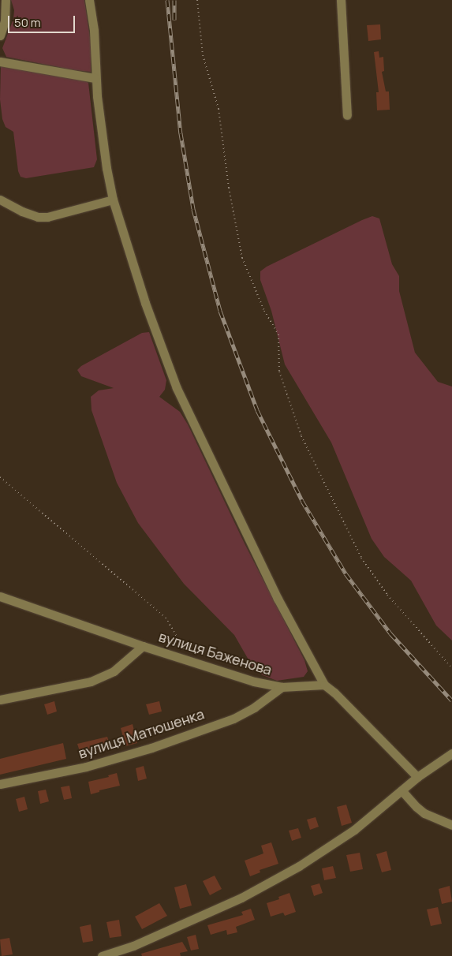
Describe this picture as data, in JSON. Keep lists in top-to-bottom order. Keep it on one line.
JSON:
{"streets":{"street":["вулиця Баженова","вулиця Матюшенка"]},"crossings":[["вулиця Баженова","вулиця Матюшенка"]],"scale_bar":"50 m"}
